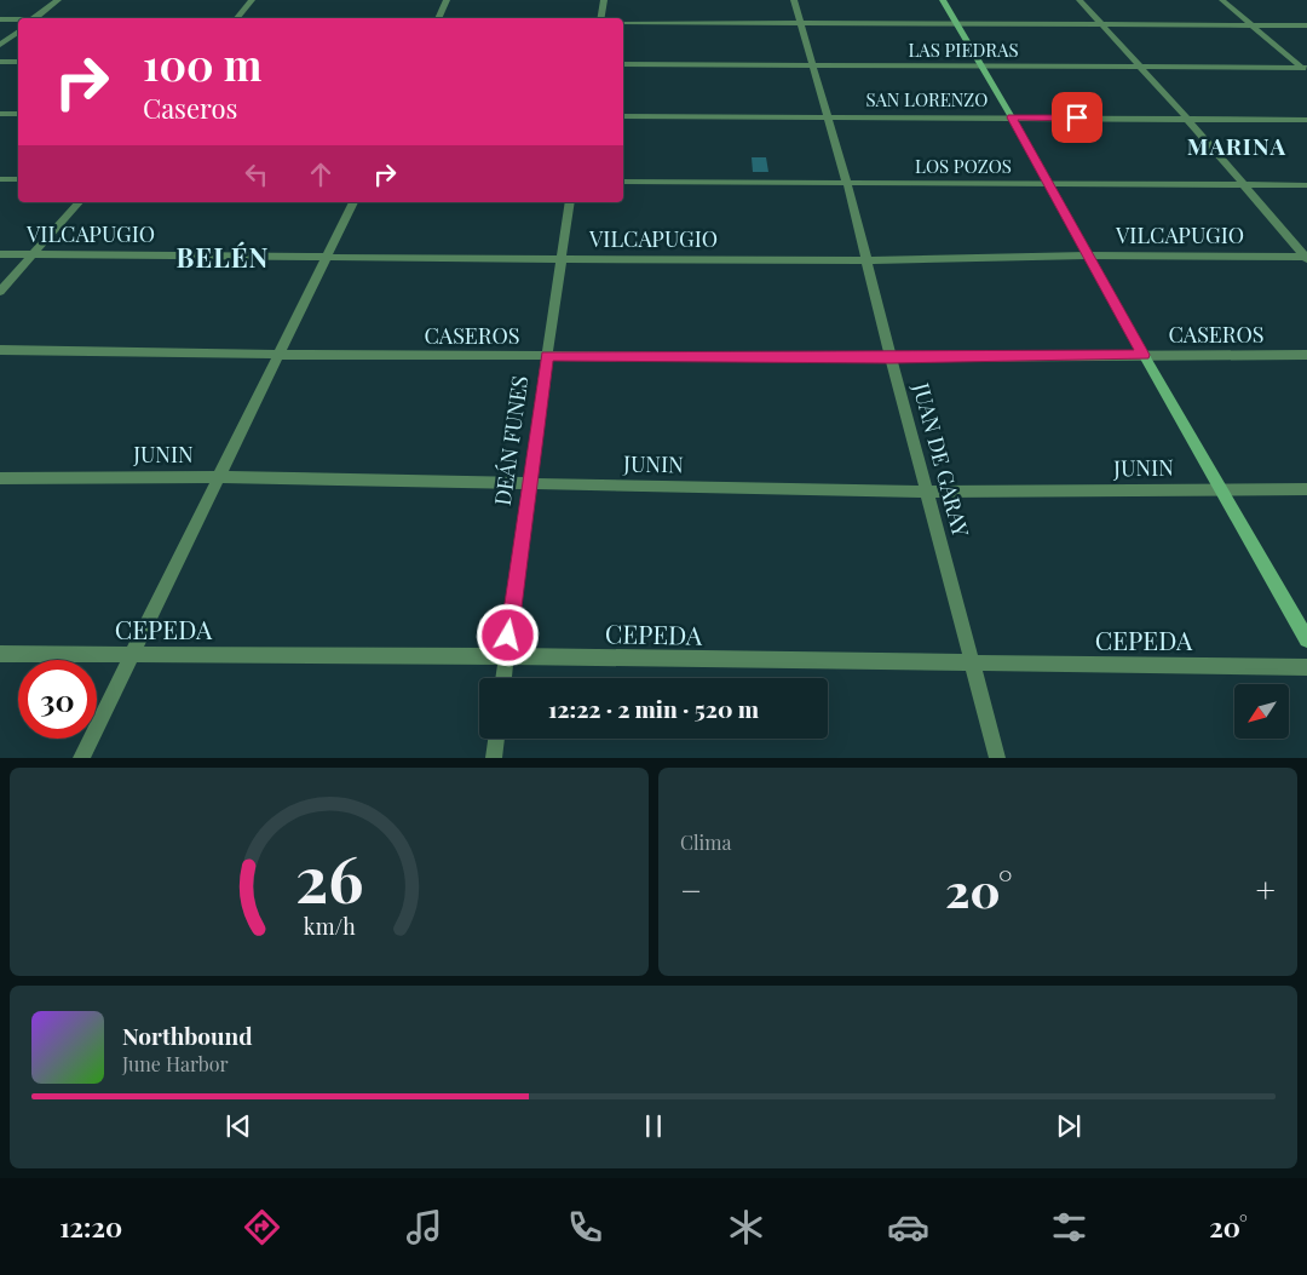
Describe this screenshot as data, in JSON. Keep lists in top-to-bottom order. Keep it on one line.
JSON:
{"streets":{"street":["LAS PIEDRAS","SAN LORENZO","LOS POZOS","VILCAPUGIO","CASEROS","DEÁN FUNES","JUNIN","JUAN DE GARAY","CEPEDA"]},"crossings":[["LAS PIEDRAS","JUAN DE GARAY"],["SAN LORENZO","JUAN DE GARAY"],["LOS POZOS","JUAN DE GARAY"],["VILCAPUGIO","DEÁN FUNES"],["VILCAPUGIO","JUAN DE GARAY"],["CASEROS","DEÁN FUNES"],["CASEROS","JUAN DE GARAY"],["DEÁN FUNES","JUNIN"],["DEÁN FUNES","CEPEDA"],["JUNIN","JUAN DE GARAY"],["JUAN DE GARAY","CEPEDA"]],"districts":["MARINA","BELÉN"],"north":"bottom left","page":{"turn":["100 m","Caseros"],"limit":"30","trip":"12:22 · 2 min · 520 m","tile":"Clima","heat":["−","20°","+"],"song":["Northbound","June Harbor"],"tabs":["12:20","20°"],"gauge":["26","km/h"]}}
